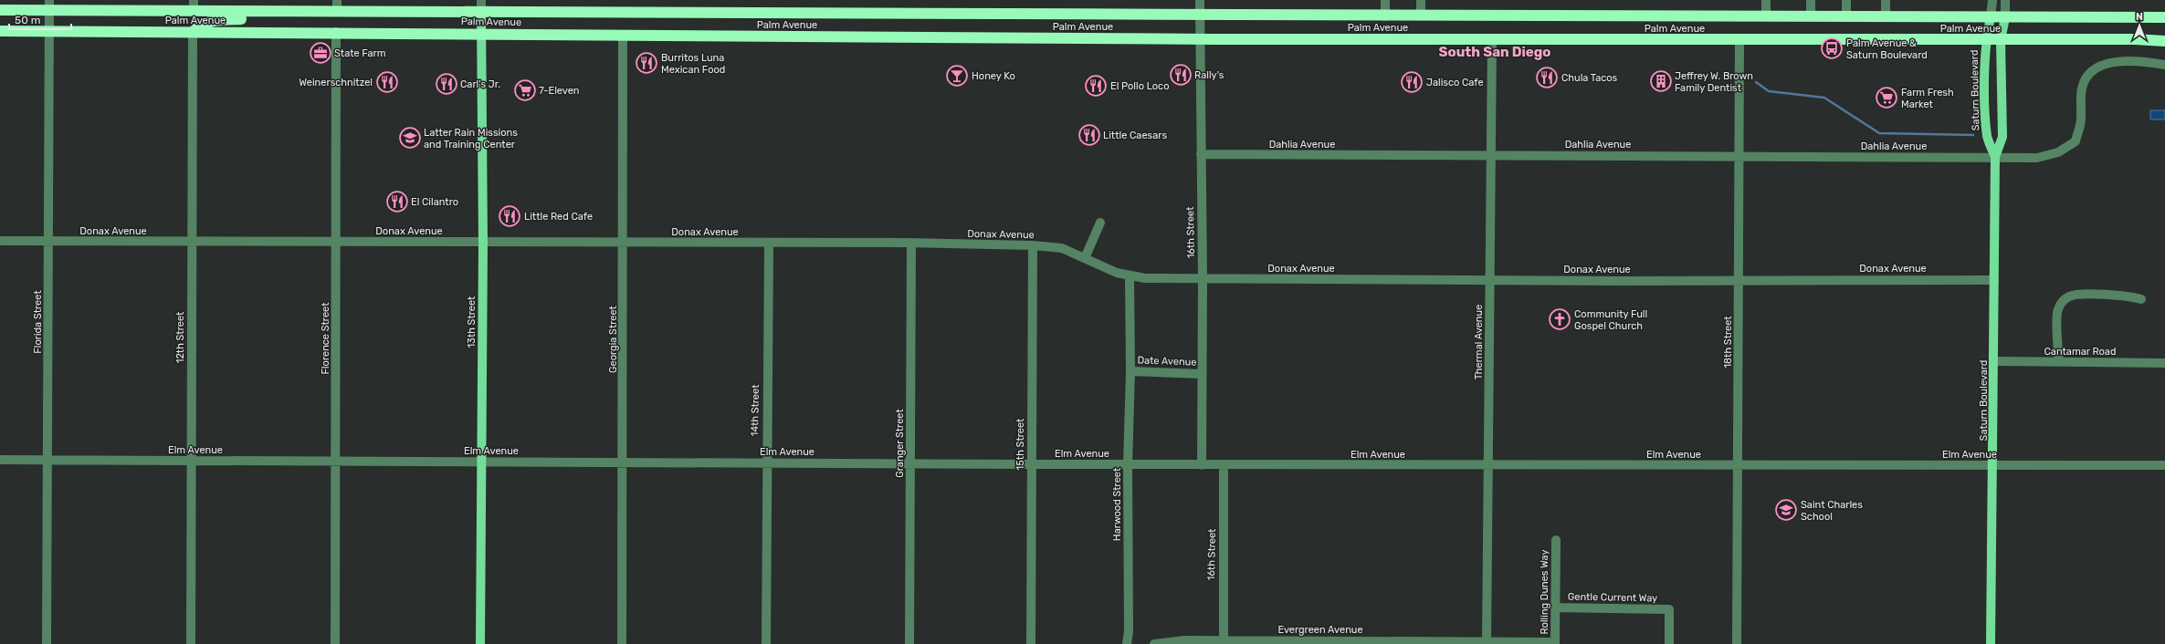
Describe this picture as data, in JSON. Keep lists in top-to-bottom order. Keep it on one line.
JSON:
{"streets":{"highway":["Palm Avenue"],"main road":["Saturn Boulevard","13th Street"],"street":["Dahlia Avenue","Donax Avenue","16th Street","Florida Street","12th Street","Florence Street","Georgia Street","Thermal Avenue","18th Street","Cantamar Road","Date Avenue","14th Street","Granger Street","15th Street","Elm Avenue","Harwood Street","Rolling Dunes Way","Gentle Current Way","Evergreen Avenue"]},"crossings":[["Palm Avenue","Saturn Boulevard"],["Palm Avenue","16th Street"],["Palm Avenue","Florida Street"],["Palm Avenue","13th Street"],["Palm Avenue","12th Street"],["Palm Avenue","Florence Street"],["Palm Avenue","Georgia Street"],["Palm Avenue","Thermal Avenue"],["Palm Avenue","18th Street"],["Saturn Boulevard","Dahlia Avenue"],["Saturn Boulevard","Donax Avenue"],["Saturn Boulevard","Cantamar Road"],["Saturn Boulevard","Elm Avenue"],["Dahlia Avenue","16th Street"],["Dahlia Avenue","Thermal Avenue"],["Dahlia Avenue","18th Street"],["Donax Avenue","16th Street"],["Donax Avenue","Florida Street"],["Donax Avenue","13th Street"],["Donax Avenue","12th Street"],["Donax Avenue","Florence Street"],["Donax Avenue","Georgia Street"],["Donax Avenue","Thermal Avenue"],["Donax Avenue","18th Street"],["Donax Avenue","14th Street"],["Donax Avenue","Granger Street"],["Donax Avenue","15th Street"],["Donax Avenue","Harwood Street"],["16th Street","Date Avenue"],["16th Street","Elm Avenue"],["16th Street","Evergreen Avenue"],["Florida Street","Elm Avenue"],["13th Street","Elm Avenue"],["12th Street","Elm Avenue"],["Florence Street","Elm Avenue"],["Georgia Street","Elm Avenue"],["Thermal Avenue","Elm Avenue"],["Thermal Avenue","Evergreen Avenue"],["18th Street","Elm Avenue"],["Date Avenue","Harwood Street"],["14th Street","Elm Avenue"],["Granger Street","Elm Avenue"],["15th Street","Elm Avenue"],["Elm Avenue","Harwood Street"],["Rolling Dunes Way","Gentle Current Way"],["Rolling Dunes Way","Evergreen Avenue"]],"districts":["South San Diego"],"places":{"bus stop":["Palm Avenue & Saturn Boulevard"],"office":["State Farm"],"restaurant":["Burritos Luna Mexican Food","Rally's","Chula Tacos","Weinerschnitzel","Jalisco Cafe","Carl's Jr.","El Pollo Loco","Little Caesars","El Cilantro","Little Red Cafe"],"bar":["Honey Ko"],"building":["Jeffrey W. Brown Family Dentist"],"supermarket":["7-Eleven","Farm Fresh Market"],"school or university":["Latter Rain Missions and Training Center","Saint Charles School"],"church":["Community Full Gospel Church"]},"scale_bar":"50 m","north":"top"}
